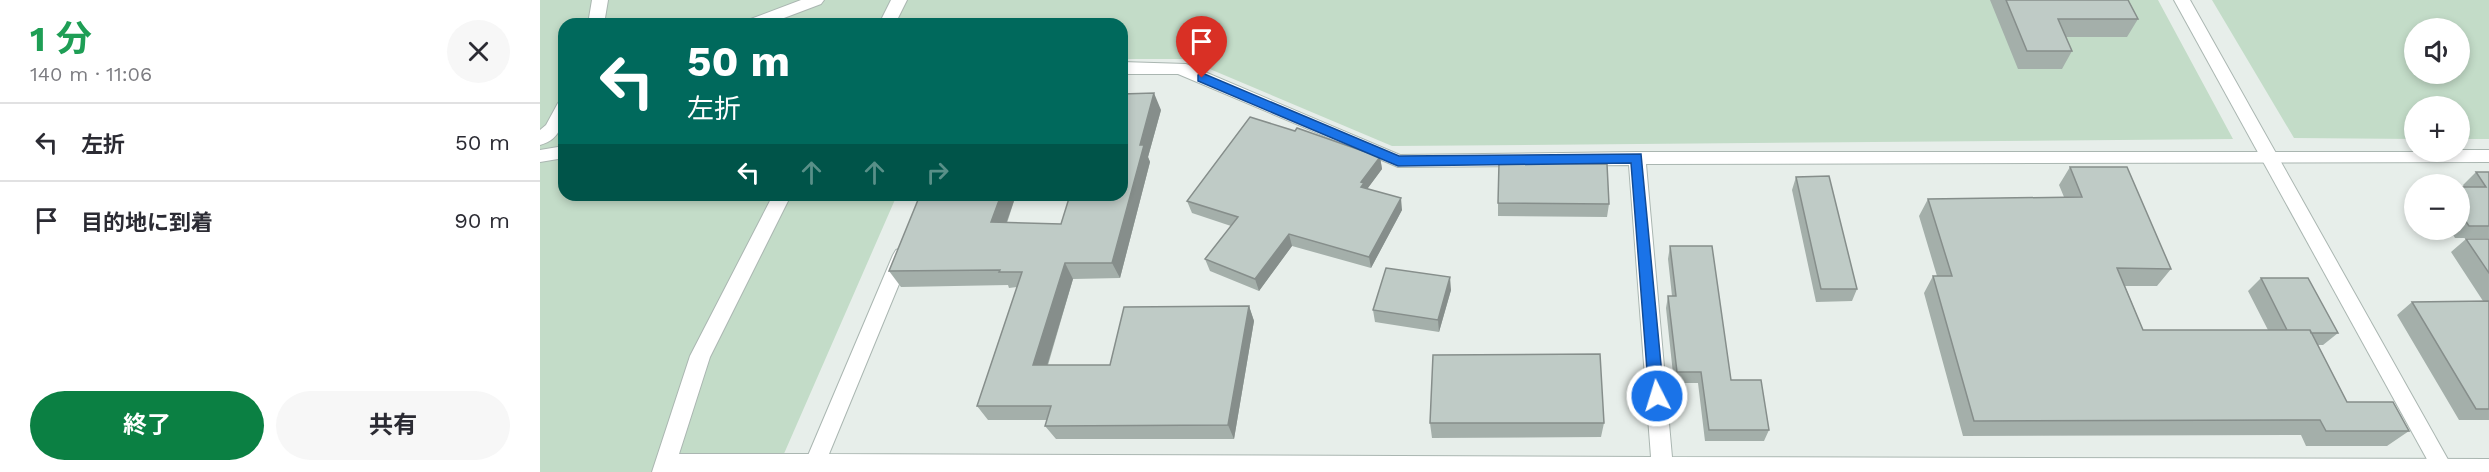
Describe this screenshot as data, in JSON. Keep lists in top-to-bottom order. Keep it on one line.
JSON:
{"page":{"heading":["1 分","140 m · 11:06"],"map_buttons":["+","−"],"turn":["50 m","左折"],"list":[{"name":"左折","value":"50 m"},{"name":"目的地に到着","value":"90 m"}],"buttons":["終了","共有"]}}
